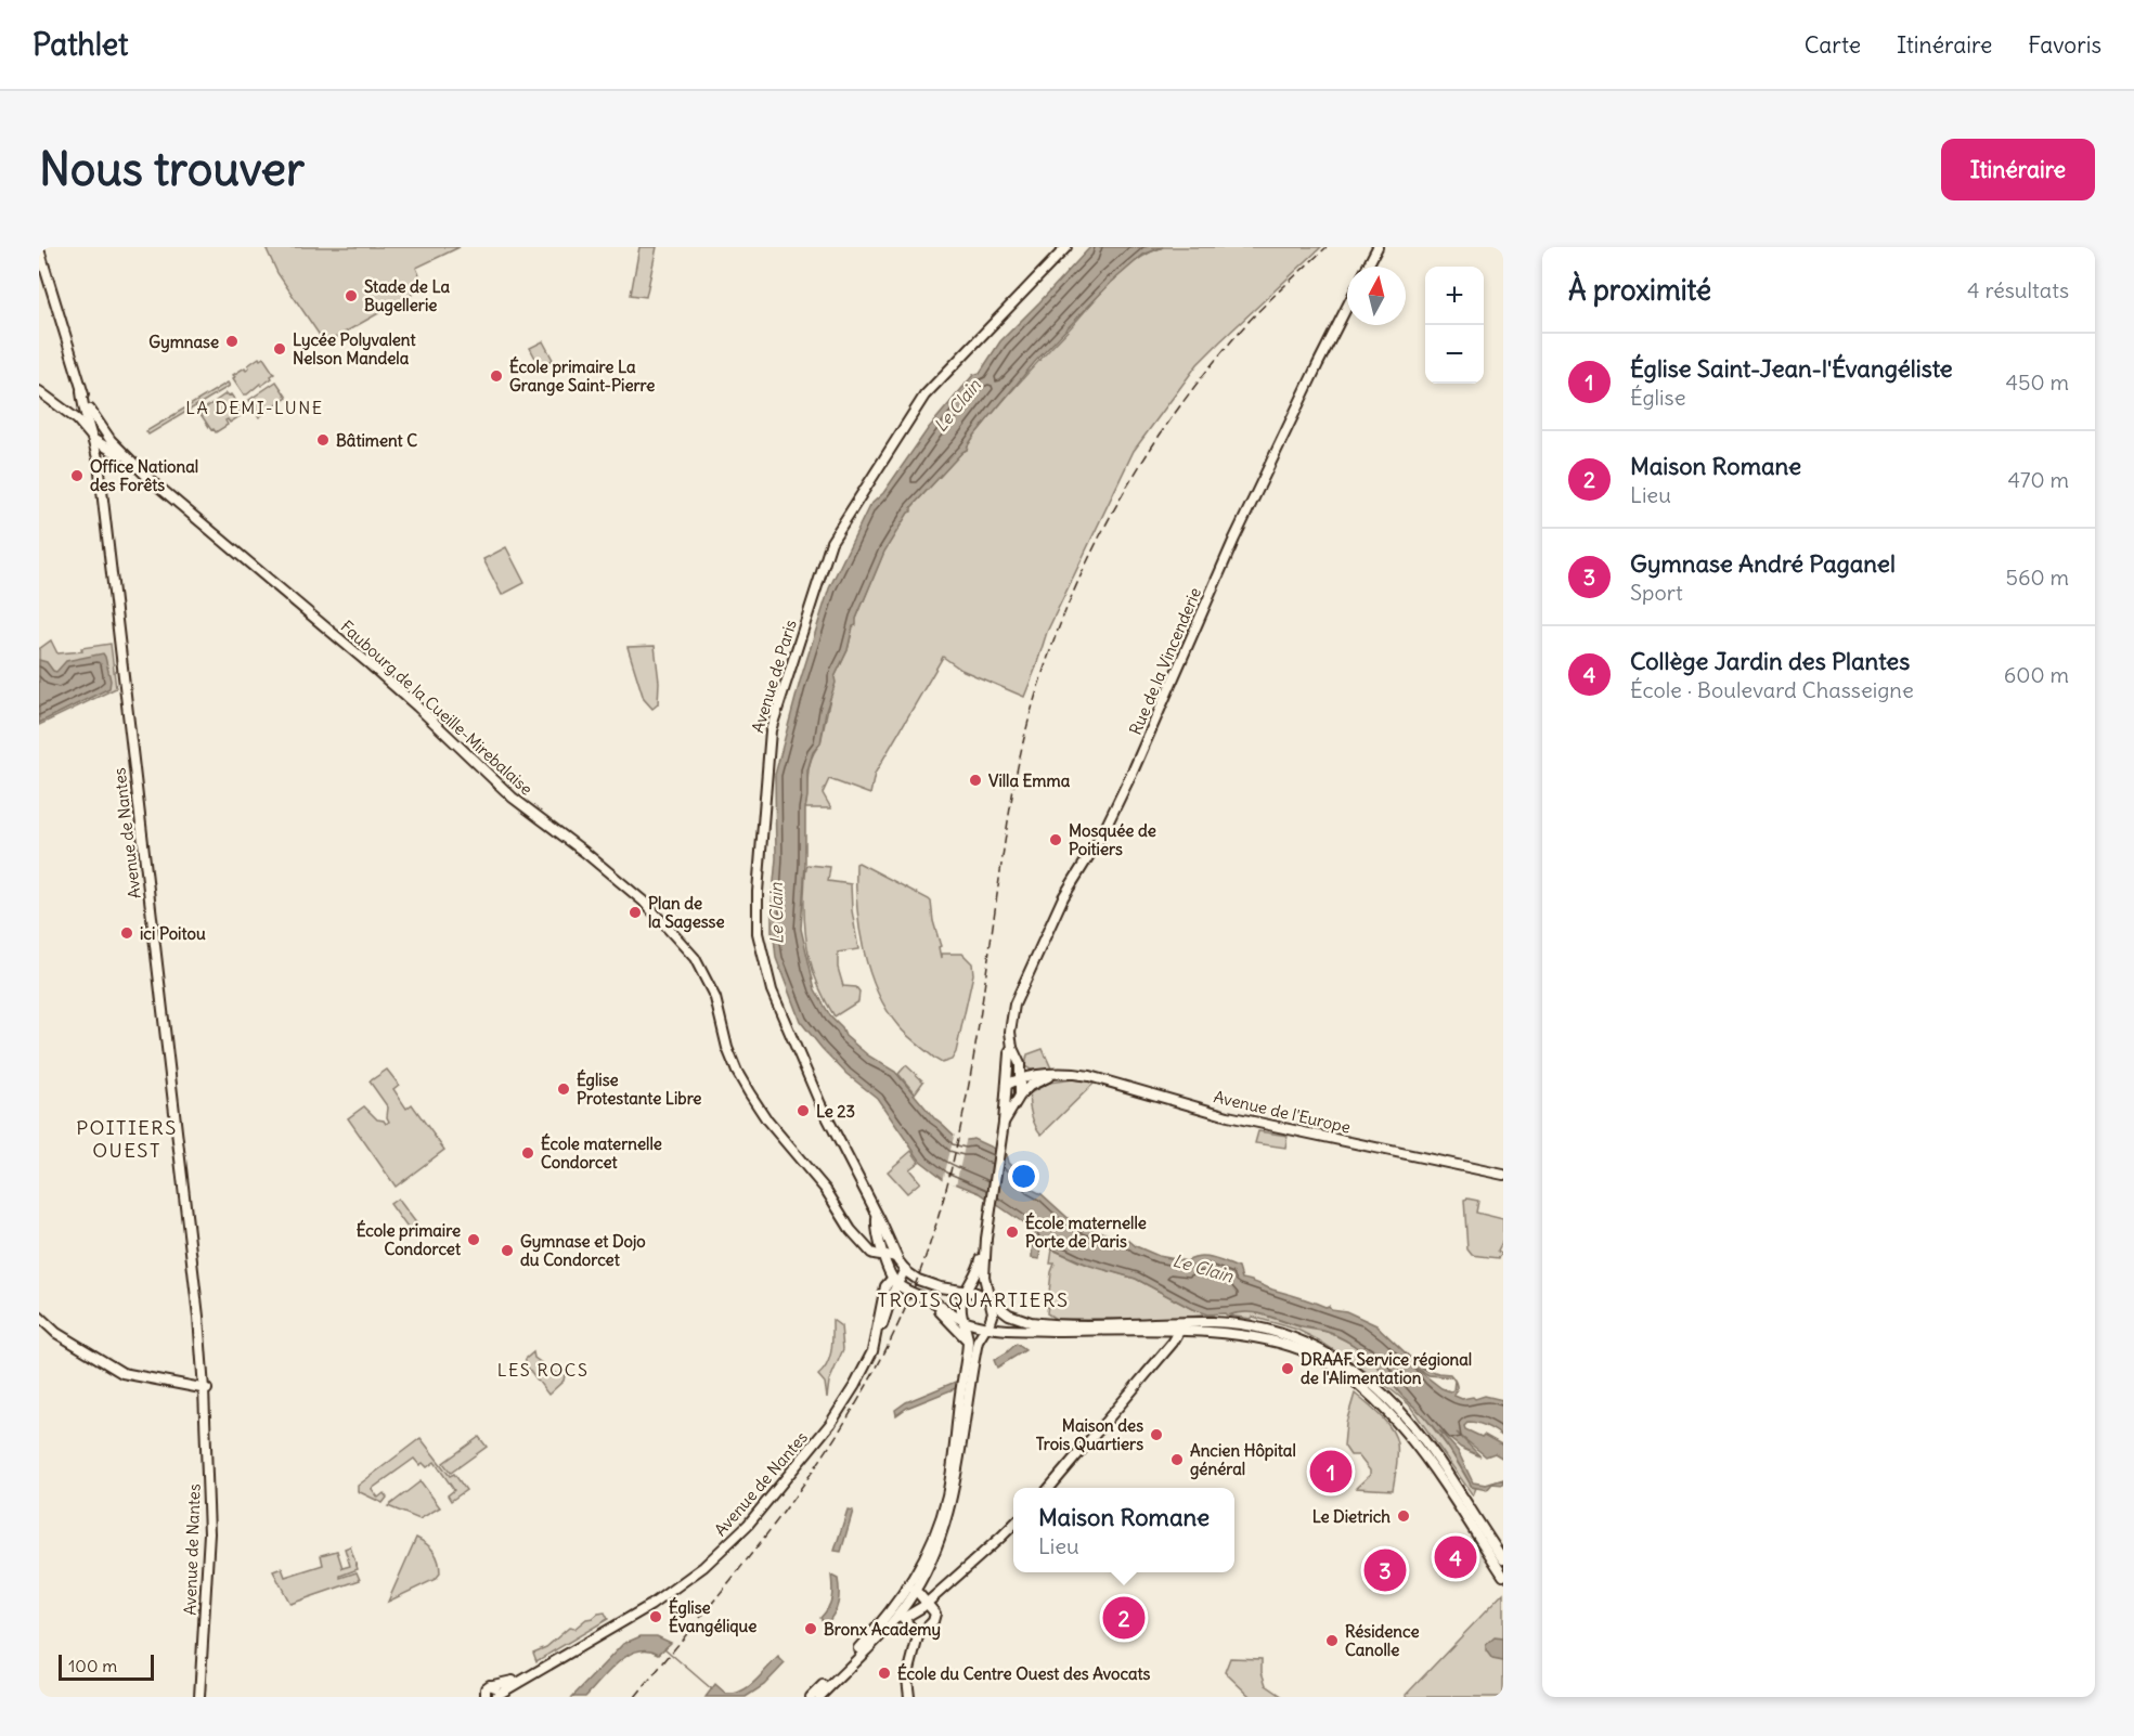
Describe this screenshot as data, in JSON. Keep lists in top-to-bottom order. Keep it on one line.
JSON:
{"streets":{"main road":["Rue de la Vincenderie","Avenue de Paris","Faubourg de la Cueille-Mirebalaise","Avenue de Nantes","Avenue de l'Europe"]},"crossings":[["Rue de la Vincenderie","Avenue de l'Europe"],["Avenue de Paris","Faubourg de la Cueille-Mirebalaise"],["Avenue de Paris","Avenue de Nantes"]],"districts":["LA DEMI-LUNE","POITIERS OUEST","TROIS QUARTIERS","LES ROCS"],"water":["Le Clain"],"places":["Stade de La Bugellerie","Gymnase","Lycée Polyvalent Nelson Mandela","École primaire La Grange Saint-Pierre","Bâtiment C","Office National des Forêts","Villa Emma","Mosquée de Poitiers","Plan de la Sagesse","ici Poitou","Église Protestante Libre","Le 23","École maternelle Condorcet","École maternelle Porte de Paris","École primaire Condorcet","Gymnase et Dojo du Condorcet","DRAAF Service régional de l'Alimentation","Maison des Trois Quartiers","Ancien Hôpital général","Le Dietrich","Église Évangélique","Bronx Academy","Résidence Canolle","École du Centre Ouest des Avocats"],"scale_bar":"100 m","north":"top","page":{"header":"Pathlet","nav":["Carte","Itinéraire","Favoris"],"buttons":"Itinéraire","title":"Nous trouver","heading":["À proximité","4 résultats"],"map_buttons":["+","−"],"list":[{"mark":"1","name":"Église Saint-Jean-l'Évangéliste","note":"Église","value":"450 m"},{"mark":"2","name":"Maison Romane","note":"Lieu","value":"470 m"},{"mark":"3","name":"Gymnase André Paganel","note":"Sport","value":"560 m"},{"mark":"4","name":"Collège Jardin des Plantes","note":"École · Boulevard Chasseigne","value":"600 m"}],"pins":["1","4","3","2"],"popup":["Maison Romane","Lieu"],"scale":"100 m"}}
